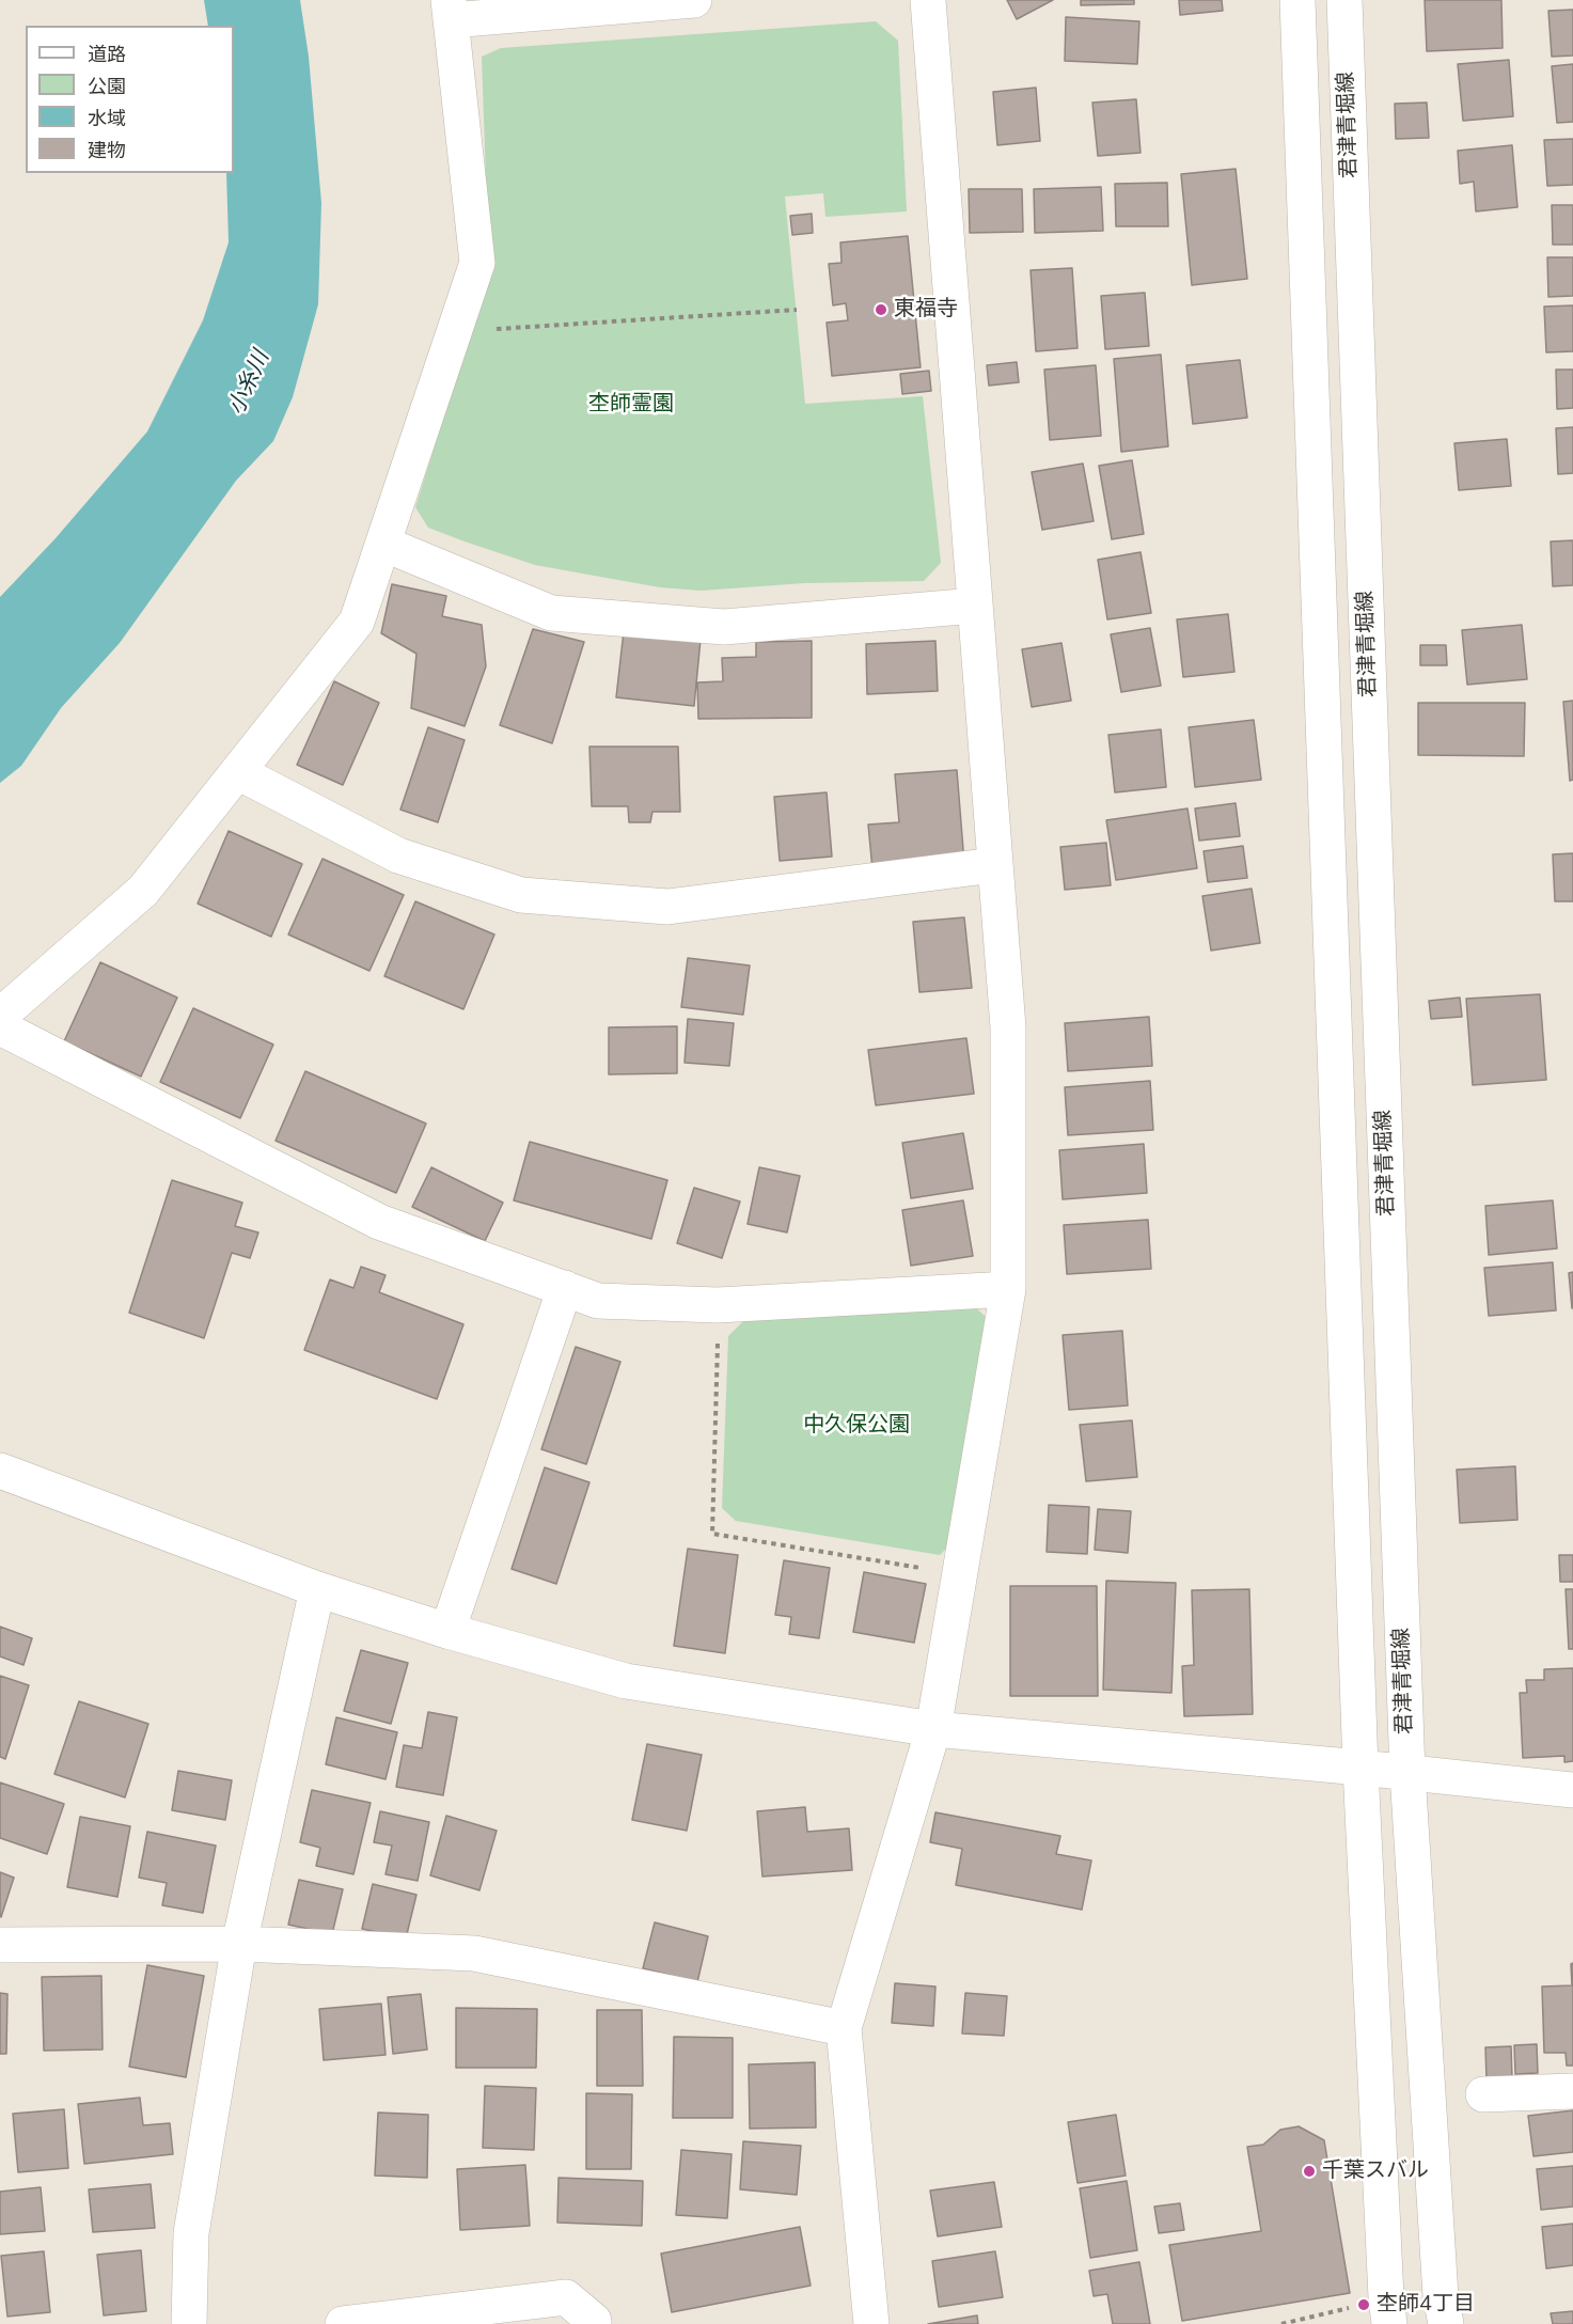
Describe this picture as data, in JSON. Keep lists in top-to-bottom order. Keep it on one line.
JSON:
{"streets":{"street":["君津青堀線"]},"water":["小糸川"],"parks":["杢師霊園","中久保公園"],"places":["東福寺","千葉スバル","杢師4丁目"],"legend":["道路","公園","水域","建物"]}
